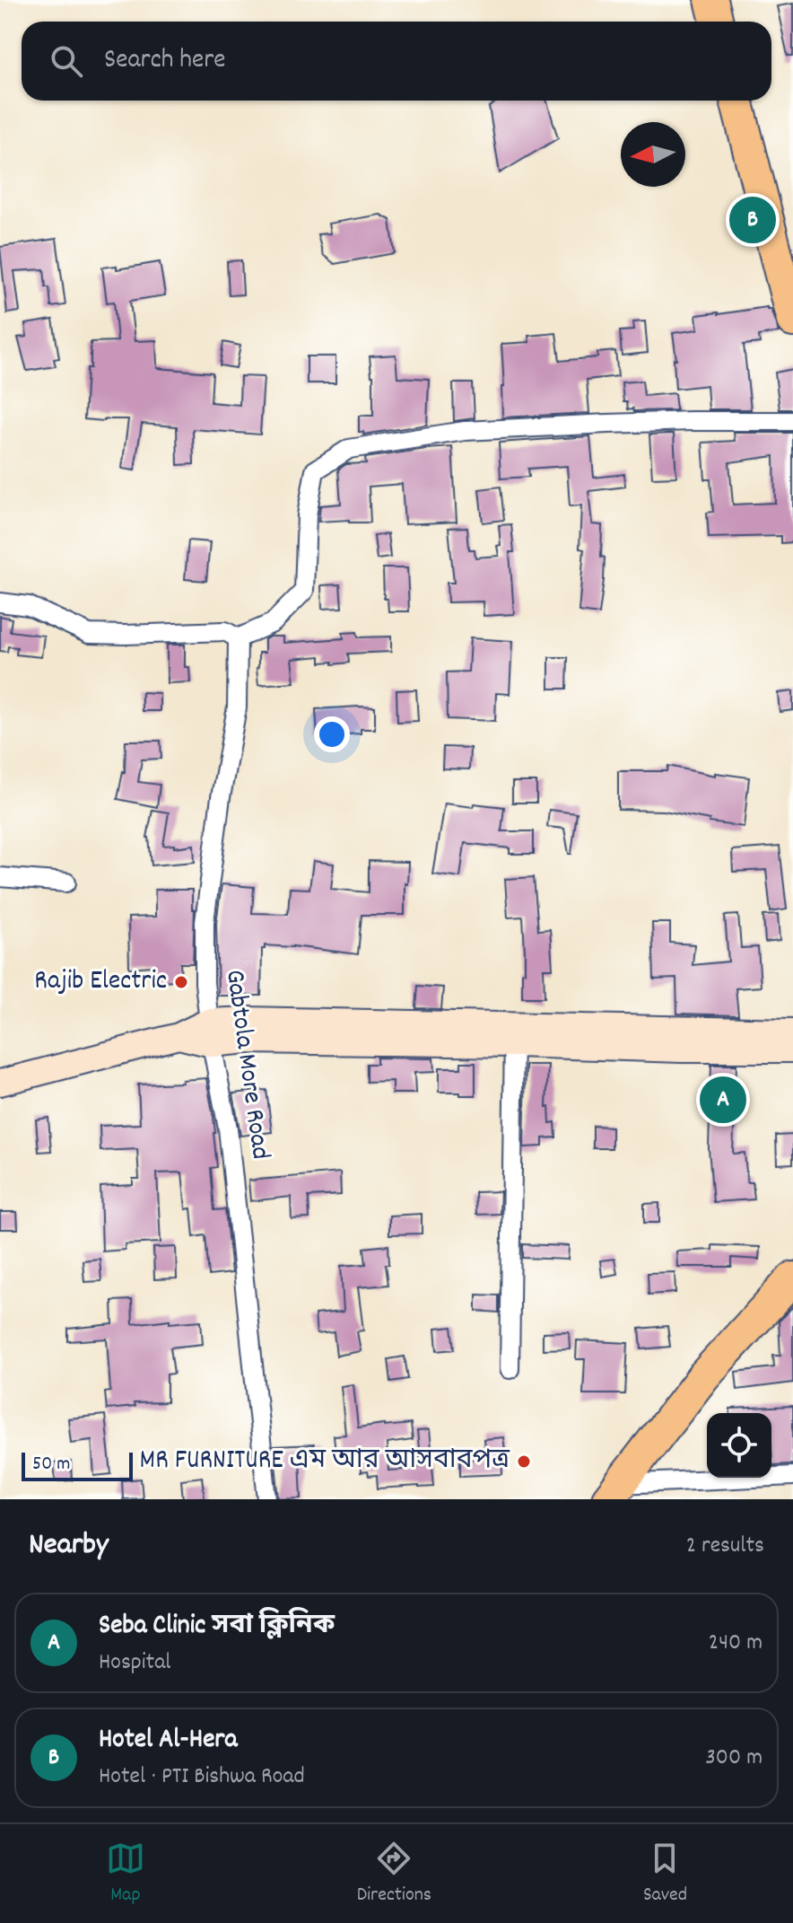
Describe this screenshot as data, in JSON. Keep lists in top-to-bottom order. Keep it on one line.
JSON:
{"streets":{"street":["Gabtola More Road"]},"places":["Rajib Electric","MR FURNITURE এম আর আসবাবপত্র"],"scale_bar":"50 m","north":"left","page":{"search":"Search here","pins":["B","A"],"scale":"50 m","heading":["Nearby","2 results"],"list":[{"mark":"A","name":"Seba Clinic সবা ক্লিনিক","note":"Hospital","value":"240 m"},{"mark":"B","name":"Hotel Al-Hera","note":"Hotel · PTI Bishwa Road","value":"300 m"}],"nav":["Map","Directions","Saved"]}}
